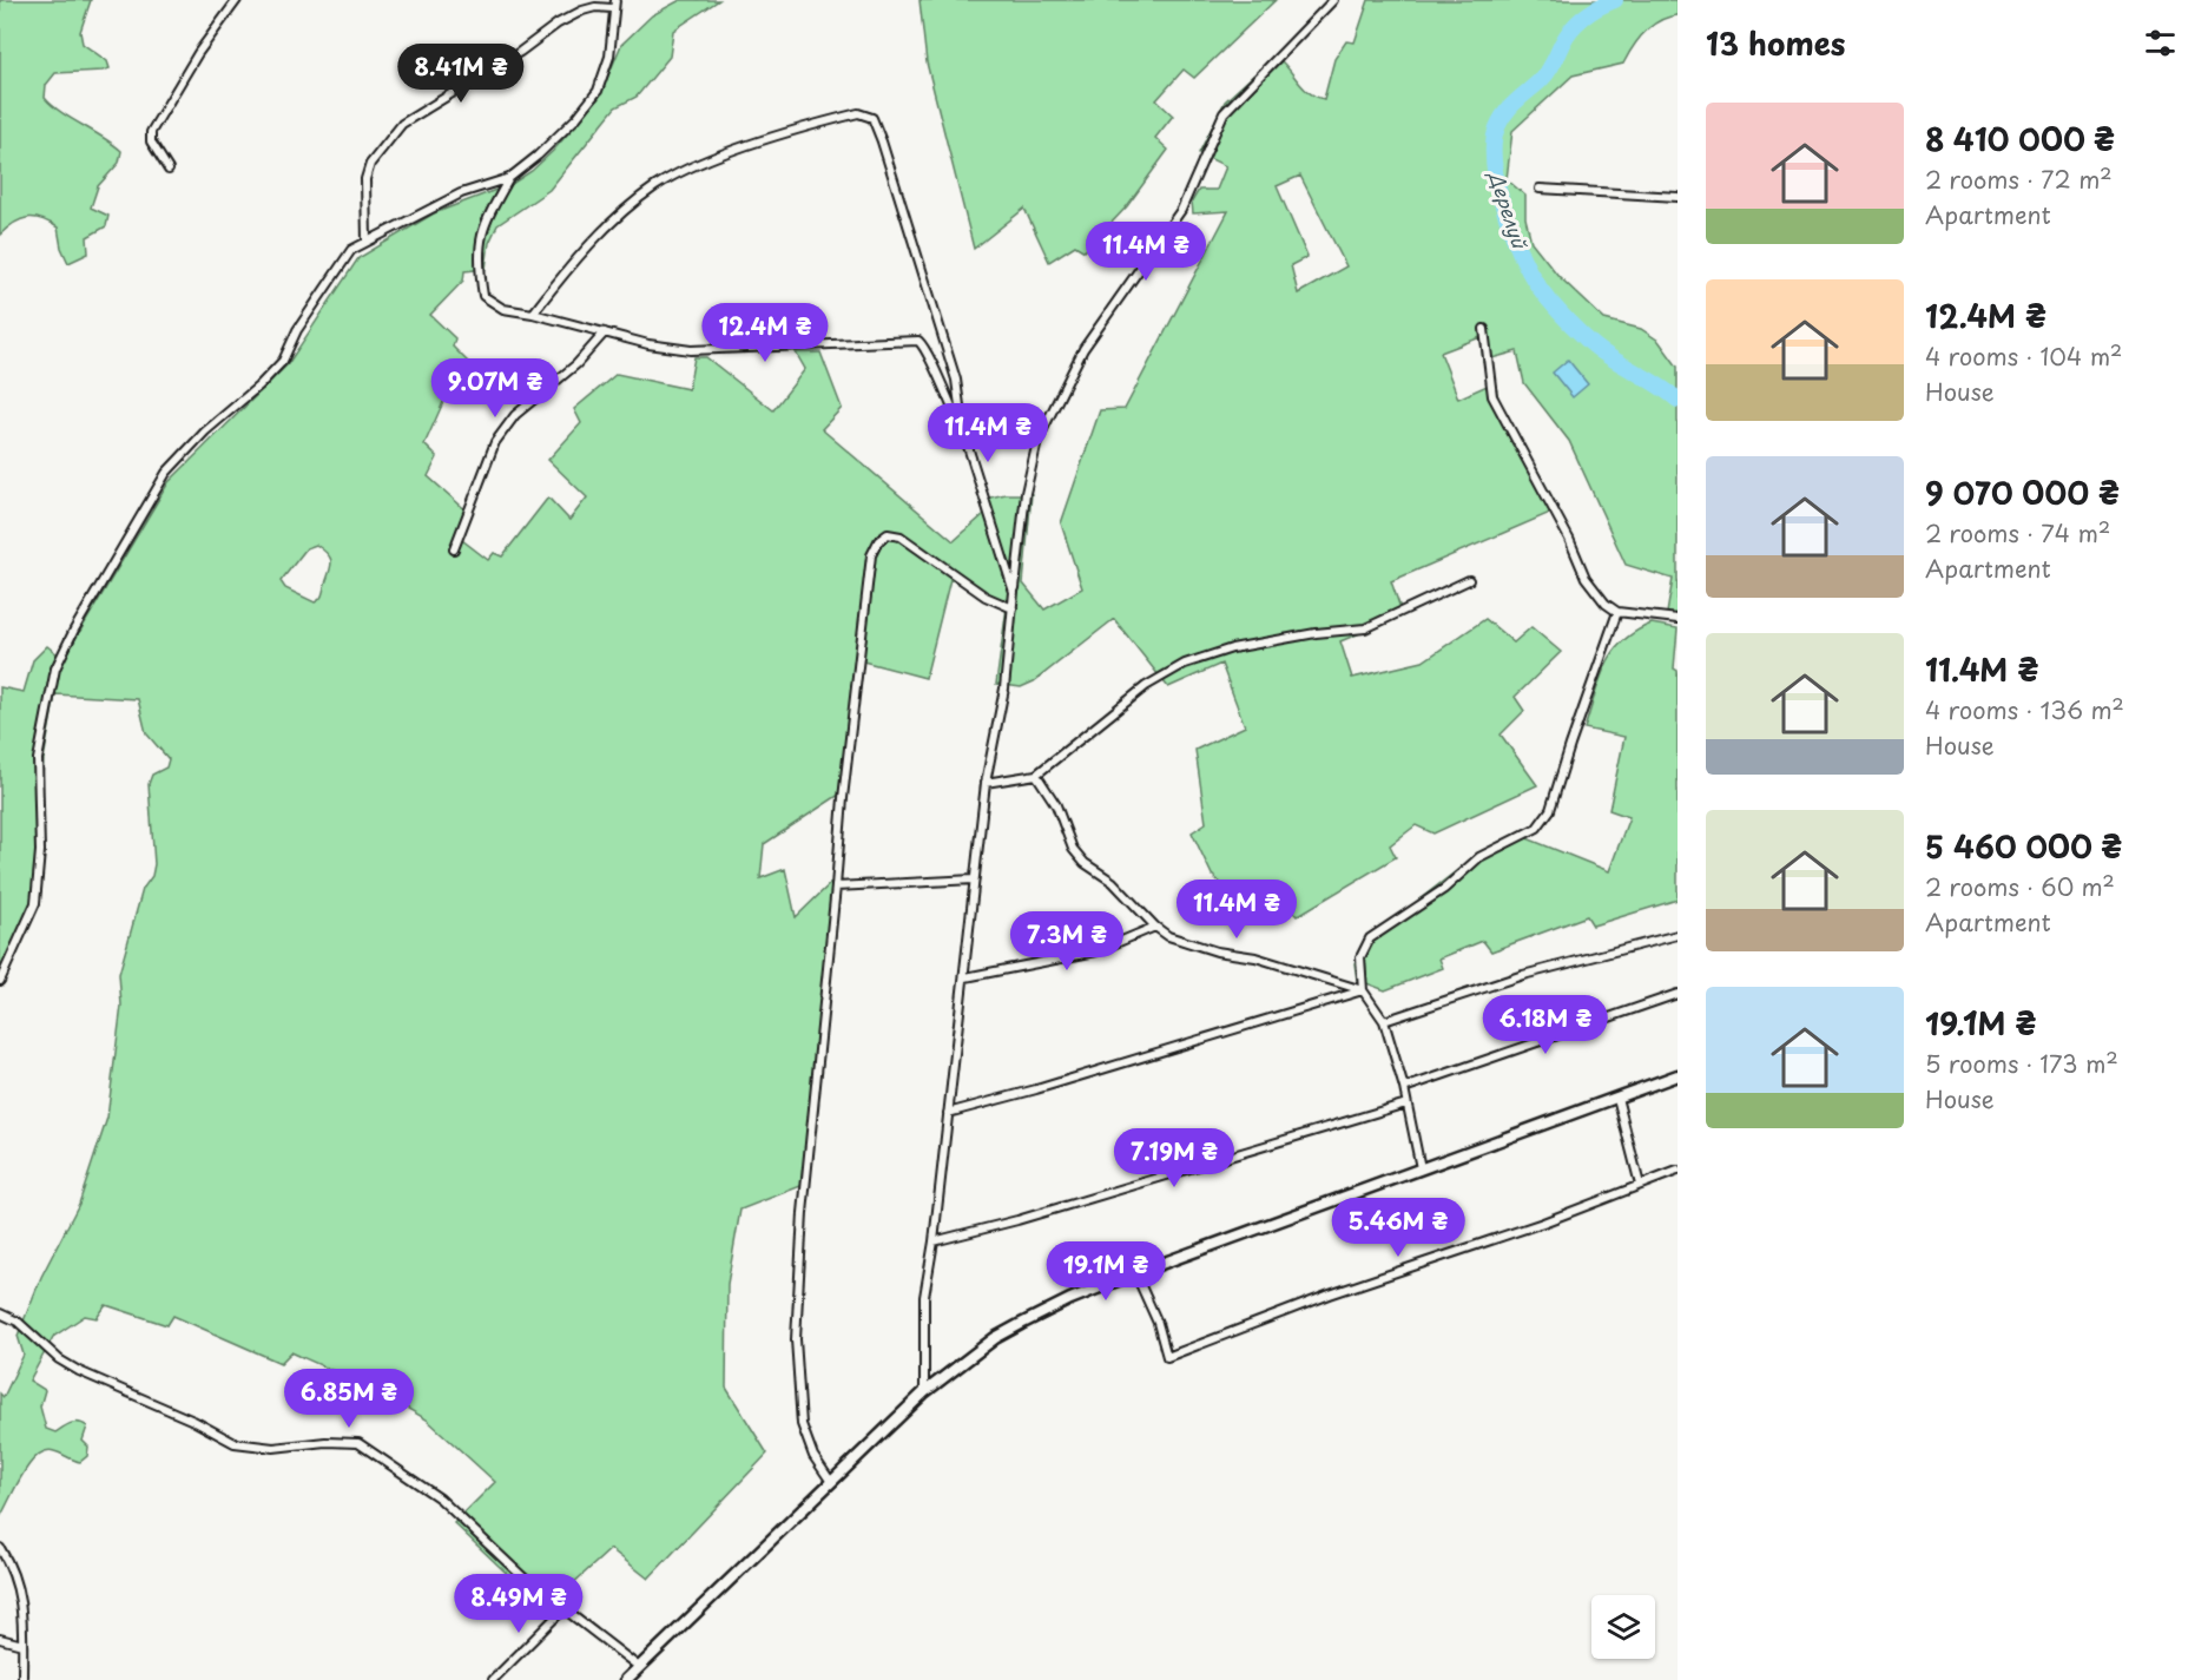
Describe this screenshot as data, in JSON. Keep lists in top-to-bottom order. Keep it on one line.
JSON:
{"water":["Дерелуй"],"page":{"heading":"13 homes","price":["8.41M ₴","11.4M ₴","12.4M ₴","9.07M ₴","11.4M ₴","11.4M ₴","7.3M ₴","6.18M ₴","7.19M ₴","5.46M ₴","19.1M ₴","6.85M ₴","8.49M ₴"],"list":[{"name":"8 410 000 ₴","note":"2 rooms · 72 m² · Apartment"},{"name":"12.4M ₴","note":"4 rooms · 104 m² · House"},{"name":"9 070 000 ₴","note":"2 rooms · 74 m² · Apartment"},{"name":"11.4M ₴","note":"4 rooms · 136 m² · House"},{"name":"5 460 000 ₴","note":"2 rooms · 60 m² · Apartment"},{"name":"19.1M ₴","note":"5 rooms · 173 m² · House"}]}}
